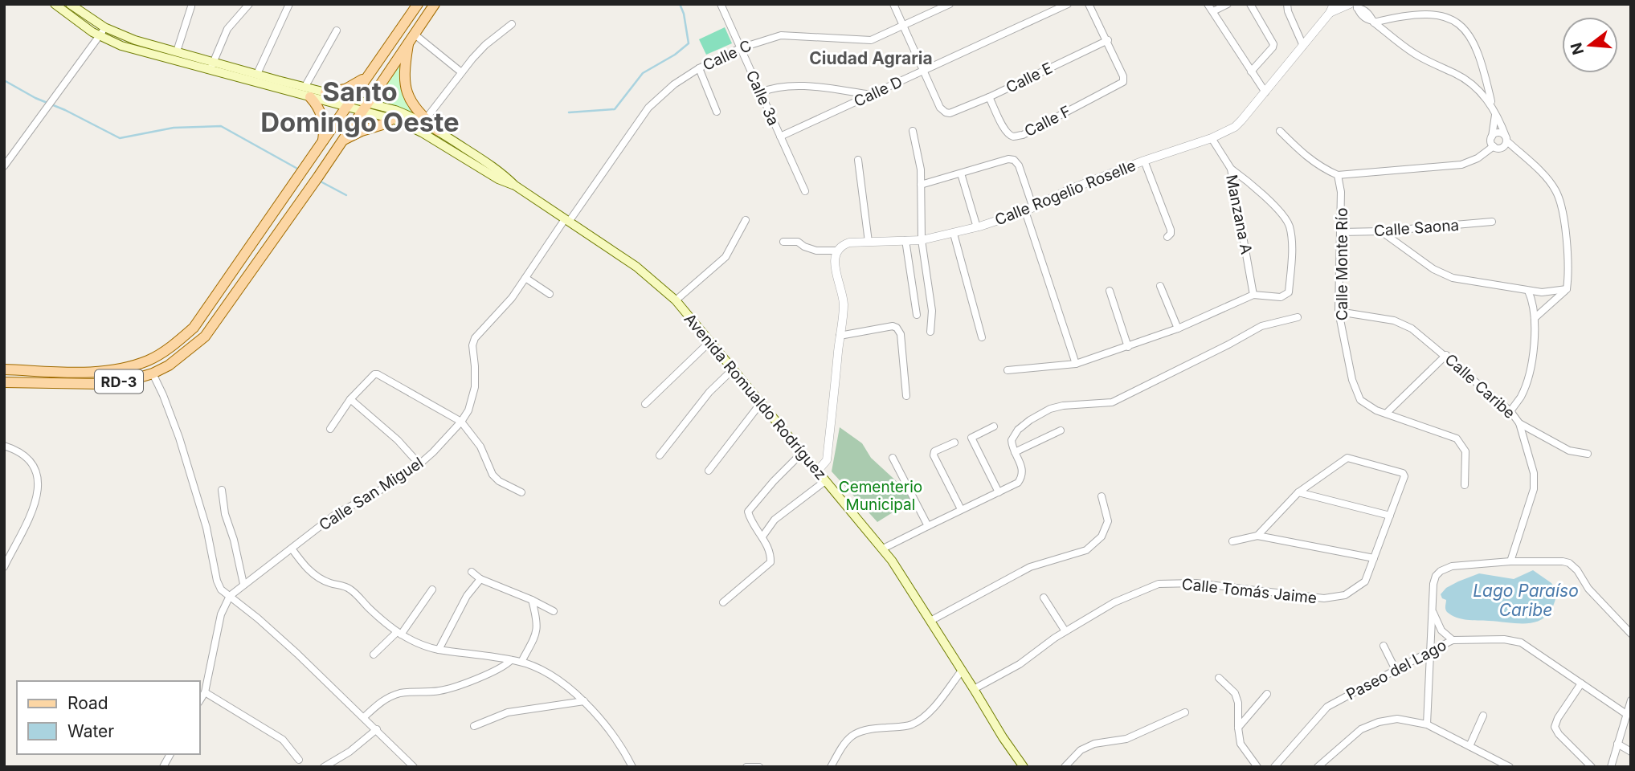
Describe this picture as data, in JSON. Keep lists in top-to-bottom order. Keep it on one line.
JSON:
{"streets":{"main road":["RD-3","Avenida Romualdo Rodríguez"],"street":["Calle C","Calle E","Calle D","Calle 3a","Calle F","Calle Rogelio Roselle","Manzana A","Calle Saona","Calle Monte Río","Calle Caribe","Calle San Miguel","Calle Tomás Jaime","Paseo del Lago"]},"crossings":[["Calle C","Calle 3a"],["Calle C","Avenida Romualdo Rodríguez"],["Calle C","Calle San Miguel"],["Calle E","Calle D"],["Calle E","Calle F"],["Calle D","Calle 3a"],["Calle Rogelio Roselle","Manzana A"],["Calle Saona","Calle Monte Río"],["Calle Monte Río","Calle Caribe"],["RD-3","Avenida Romualdo Rodríguez"],["Avenida Romualdo Rodríguez","Calle San Miguel"],["Avenida Romualdo Rodríguez","Calle Tomás Jaime"]],"districts":["Ciudad Agraria","Santo Domingo Oeste"],"water":["Lago Paraíso Caribe"],"parks":["Cementerio Municipal"],"legend":["Road","Water"],"north":"left"}
